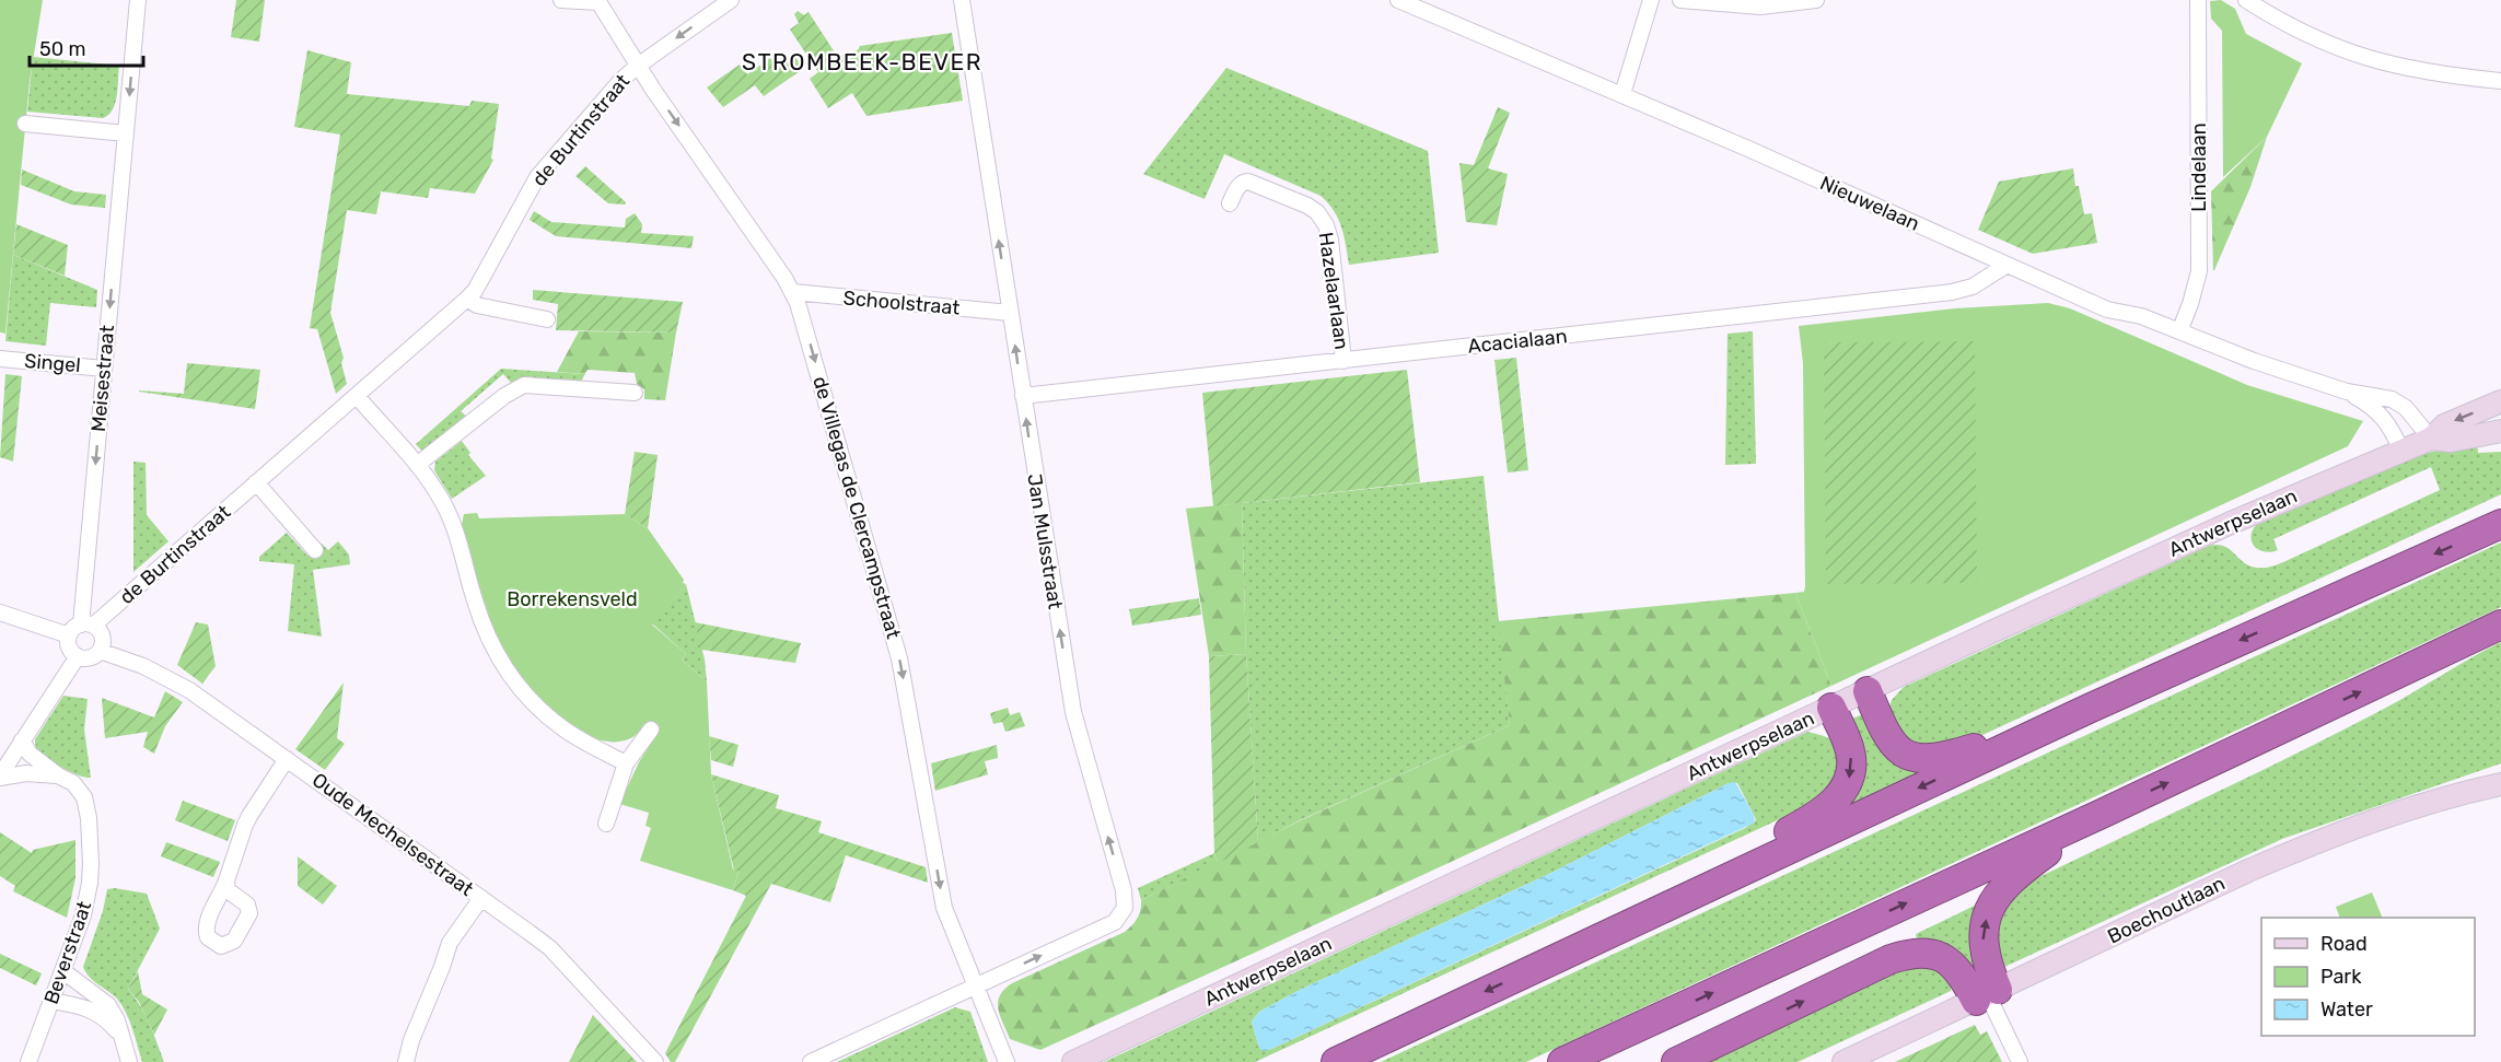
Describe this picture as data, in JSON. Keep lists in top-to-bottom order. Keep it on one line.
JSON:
{"streets":{"main road":["Antwerpselaan","Boechoutlaan"],"street":["de Burtinstraat","Lindelaan","Nieuwelaan","Hazelaarlaan","Schoolstraat","Acacialaan","Singel","Meisestraat","de Villegas de Clercampstraat","Jan Mulsstraat","Oude Mechelsestraat","Beverstraat"]},"crossings":[["de Burtinstraat","Meisestraat"],["de Burtinstraat","de Villegas de Clercampstraat"],["de Burtinstraat","Oude Mechelsestraat"],["Lindelaan","Nieuwelaan"],["Nieuwelaan","Acacialaan"],["Nieuwelaan","Antwerpselaan"],["Hazelaarlaan","Acacialaan"],["Schoolstraat","de Villegas de Clercampstraat"],["Schoolstraat","Jan Mulsstraat"],["Acacialaan","Jan Mulsstraat"],["Singel","Meisestraat"],["Meisestraat","Oude Mechelsestraat"],["de Villegas de Clercampstraat","Jan Mulsstraat"]],"one_way":["Meisestraat","de Villegas de Clercampstraat","Jan Mulsstraat"],"districts":["STROMBEEK-BEVER"],"parks":["Borrekensveld"],"legend":["Road","Park","Water"],"scale_bar":"50 m"}
